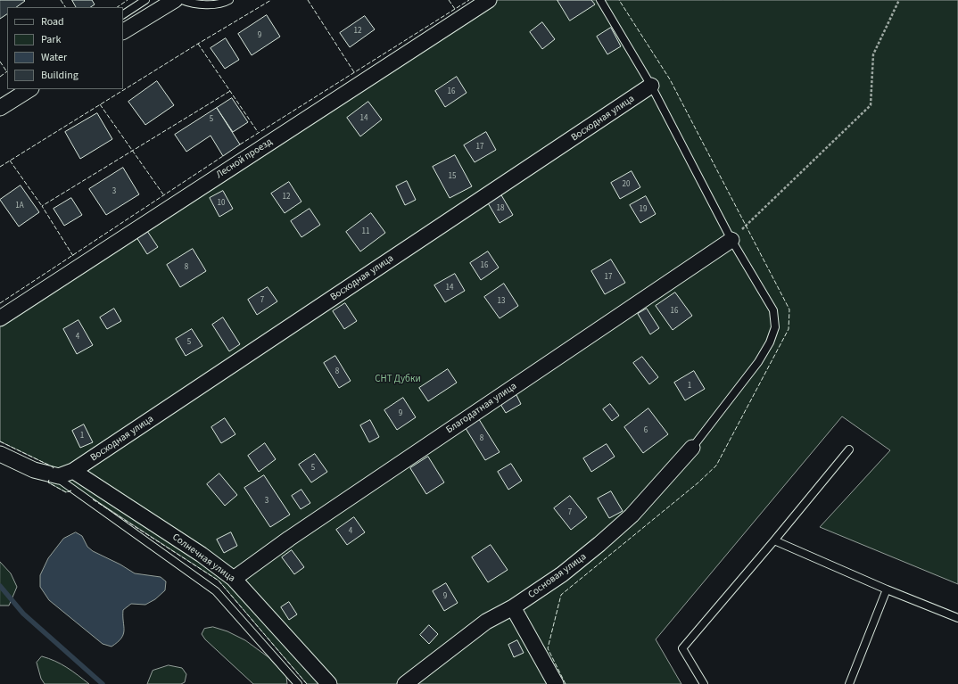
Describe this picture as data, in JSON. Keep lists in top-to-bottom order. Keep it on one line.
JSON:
{"streets":{"street":["Восходная улица","Лесной проезд","Благодатная улица","Солнечная улица","Сосновая улица"]},"crossings":[["Восходная улица","Солнечная улица"],["Благодатная улица","Солнечная улица"]],"parks":["СНТ Дубки"],"house_numbers":["12","9","16","14","5","17","15","20","3","12","10","1А","18","19","11","16","8","17","14","7","13","16","4","5","8","1","9","6","1","8","5","3","7","4","9"],"legend":["Road","Park","Water","Building"]}
